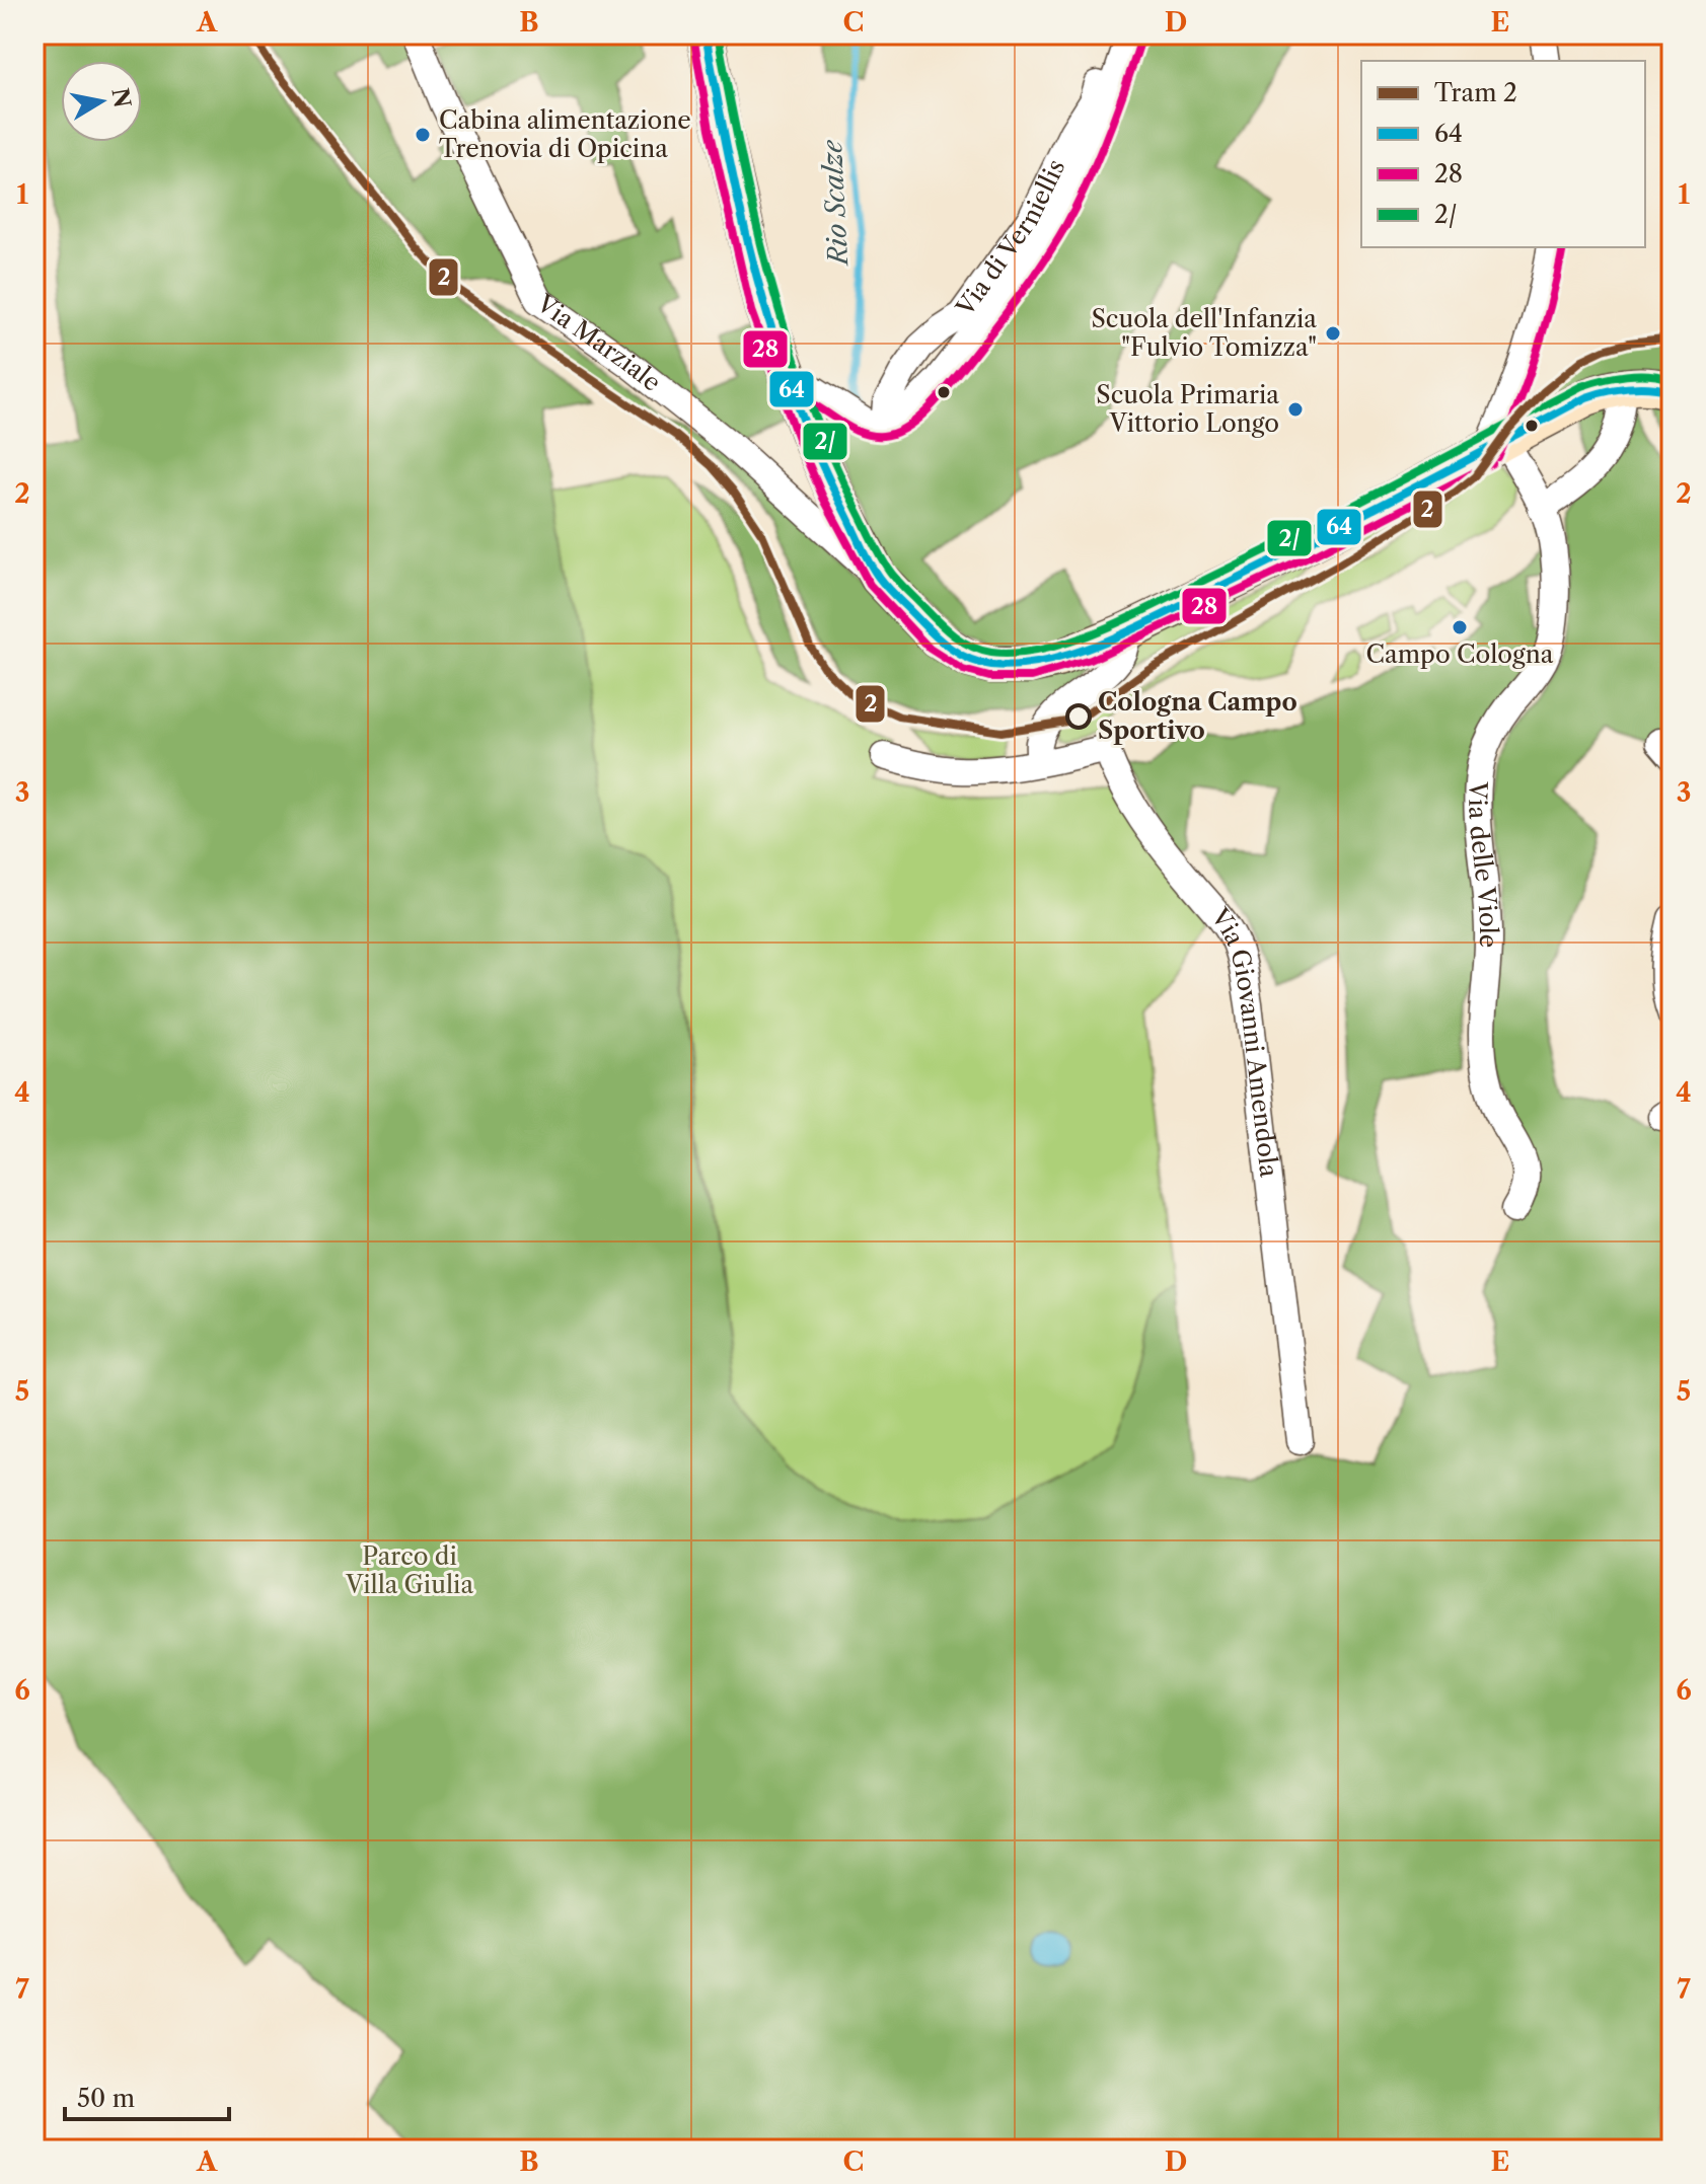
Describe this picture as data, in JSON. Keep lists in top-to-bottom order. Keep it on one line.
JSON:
{"streets":{"street":["Via di Verniellis","Via Marziale","Via delle Viole","Via Giovanni Amendola"]},"water":["Rio Scalze"],"parks":["Parco di Villa Giulia"],"places":["Cabina alimentazione Trenovia di Opicina","Scuola dell'Infanzia \"Fulvio Tomizza\"","Scuola Primaria Vittorio Longo","Campo Cologna","Cologna Campo Sportivo"],"lines":["tram line 2","transit line 64","transit line 2/","transit line 28"],"legend":["Tram 2","64","28","2/"],"scale_bar":"50 m","north":"right","grid":{"columns":["A","B","C","D","E"],"rows":["1","2","3","4","5","6","7"]}}
